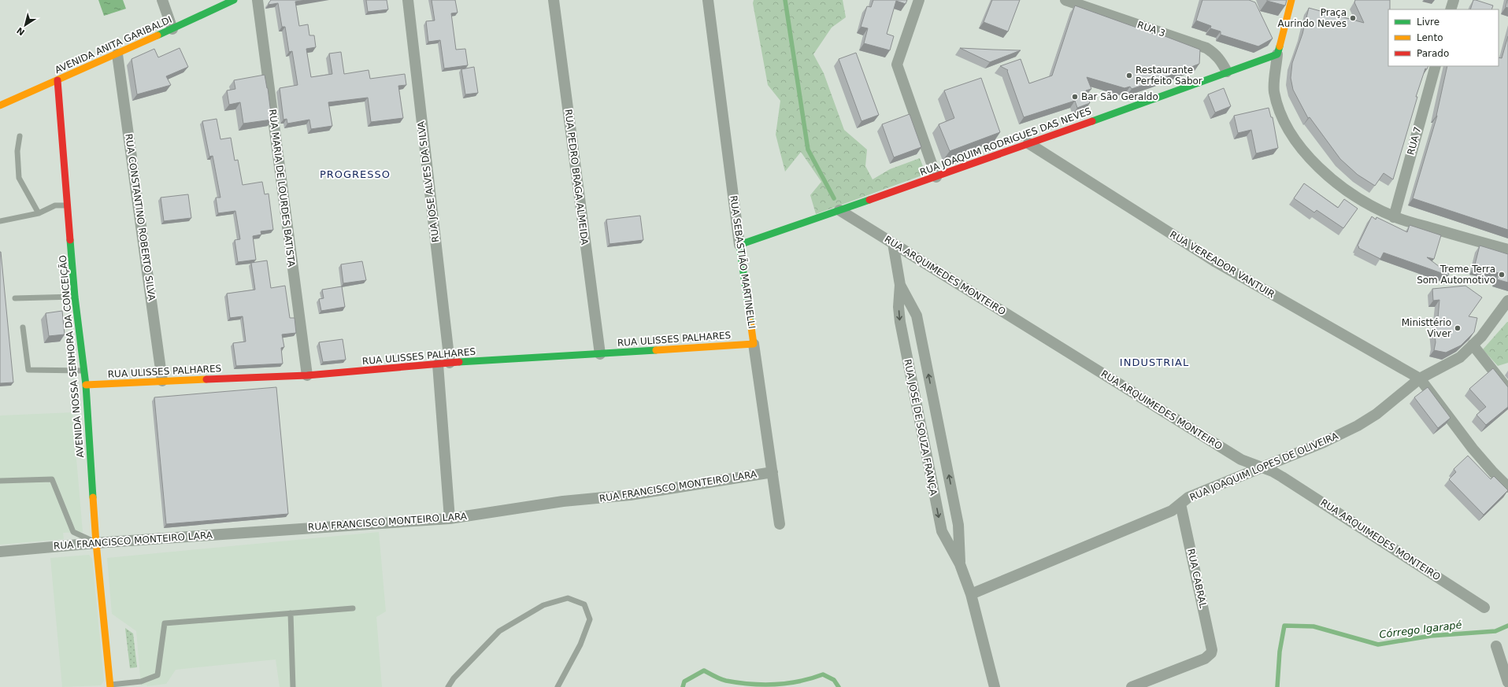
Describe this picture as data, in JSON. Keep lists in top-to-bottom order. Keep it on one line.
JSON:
{"streets":{"street":["RUA 3","AVENIDA ANITA GARIBALDI","RUA 7","RUA JOAQUIM RODRIGUES DAS NEVES","RUA PEDRO BRAGA ALMEIDA","RUA JOSE ALVES DA SILVA","RUA MARIA DE LOURDES BATISTA","RUA CONSTANTINO ROBERTO SILVA","RUA SEBASTIÃO MARTINELLI","RUA VEREADOR VANTUIR","RUA ARQUIMEDES MONTEIRO","RUA ULISSES PALHARES","AVENIDA NOSSA SENHORA DA CONCEIÇÃO","RUA JOSÉ DE SOUZA FRANÇA","RUA JOAQUIM LOPES DE OLIVEIRA","RUA FRANCISCO MONTEIRO LARA","RUA CABRAL"]},"crossings":[["RUA 3","RUA JOAQUIM RODRIGUES DAS NEVES"],["AVENIDA ANITA GARIBALDI","RUA CONSTANTINO ROBERTO SILVA"],["AVENIDA ANITA GARIBALDI","AVENIDA NOSSA SENHORA DA CONCEIÇÃO"],["RUA JOAQUIM RODRIGUES DAS NEVES","RUA SEBASTIÃO MARTINELLI"],["RUA JOAQUIM RODRIGUES DAS NEVES","RUA VEREADOR VANTUIR"],["RUA JOAQUIM RODRIGUES DAS NEVES","RUA ARQUIMEDES MONTEIRO"],["RUA PEDRO BRAGA ALMEIDA","RUA ULISSES PALHARES"],["RUA JOSE ALVES DA SILVA","RUA ULISSES PALHARES"],["RUA MARIA DE LOURDES BATISTA","RUA ULISSES PALHARES"],["RUA CONSTANTINO ROBERTO SILVA","RUA ULISSES PALHARES"],["RUA SEBASTIÃO MARTINELLI","RUA ULISSES PALHARES"],["RUA SEBASTIÃO MARTINELLI","RUA FRANCISCO MONTEIRO LARA"],["RUA VEREADOR VANTUIR","RUA JOAQUIM LOPES DE OLIVEIRA"],["RUA ARQUIMEDES MONTEIRO","RUA JOSÉ DE SOUZA FRANÇA"],["RUA ARQUIMEDES MONTEIRO","RUA JOAQUIM LOPES DE OLIVEIRA"],["RUA ULISSES PALHARES","AVENIDA NOSSA SENHORA DA CONCEIÇÃO"],["AVENIDA NOSSA SENHORA DA CONCEIÇÃO","RUA FRANCISCO MONTEIRO LARA"],["RUA JOSÉ DE SOUZA FRANÇA","RUA JOAQUIM LOPES DE OLIVEIRA"],["RUA JOAQUIM LOPES DE OLIVEIRA","RUA CABRAL"]],"districts":["PROGRESSO","INDUSTRIAL"],"water":["Córrego Igarapé"],"places":["Praça Aurindo Neves","Restaurante Perfeito Sabor","Bar São Geraldo","Treme Terra Som Automotivo","Ministtério Viver"],"legend":["Livre","Lento","Parado"],"north":"bottom left"}
